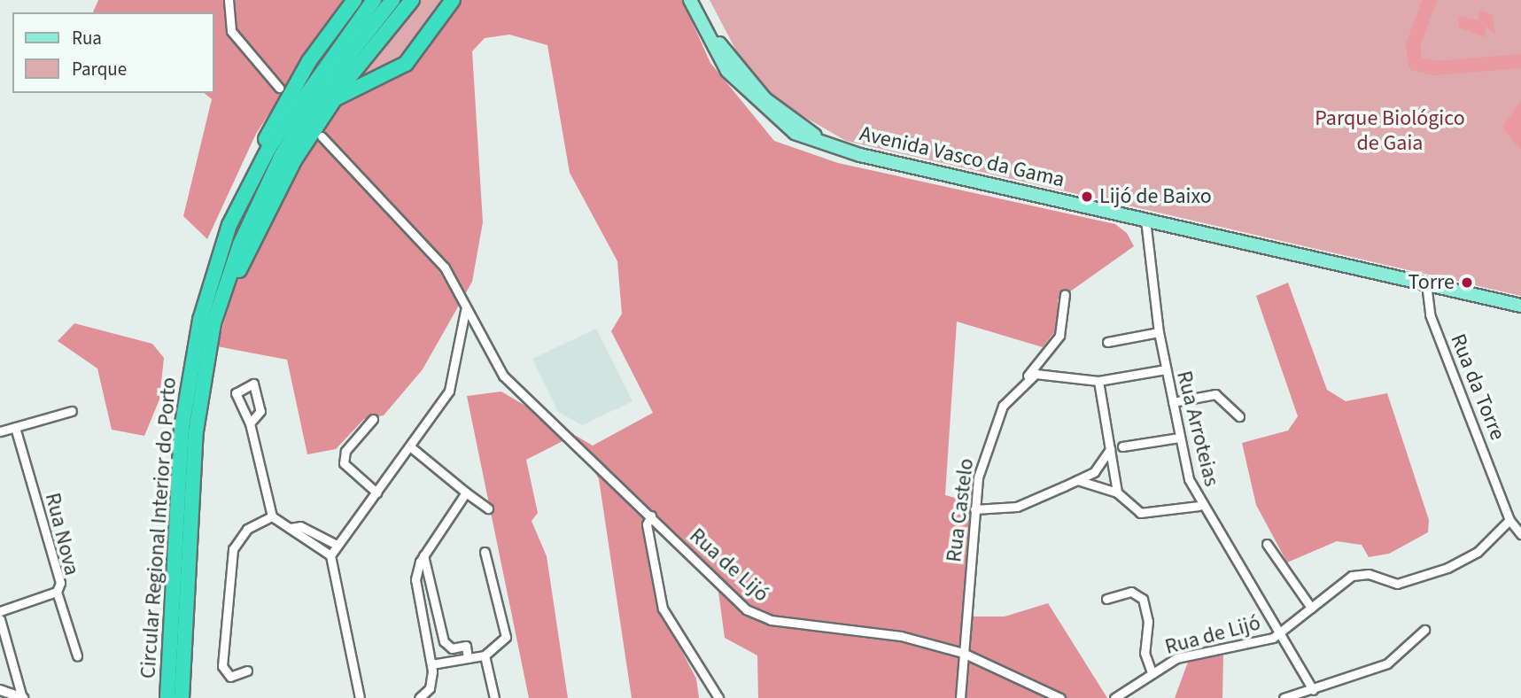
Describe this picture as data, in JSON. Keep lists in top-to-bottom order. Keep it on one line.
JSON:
{"streets":{"highway":["Circular Regional Interior do Porto"],"main road":["Avenida Vasco da Gama"],"street":["Rua da Torre","Rua Arroteias","Rua Castelo","Rua Nova","Rua de Lijó"]},"crossings":[["Avenida Vasco da Gama","Rua da Torre"],["Avenida Vasco da Gama","Rua Arroteias"],["Rua da Torre","Rua de Lijó"],["Rua Arroteias","Rua de Lijó"],["Rua Castelo","Rua de Lijó"]],"parks":["Parque Biológico de Gaia"],"places":["Lijó de Baixo","Torre"],"legend":["Rua","Parque"]}
